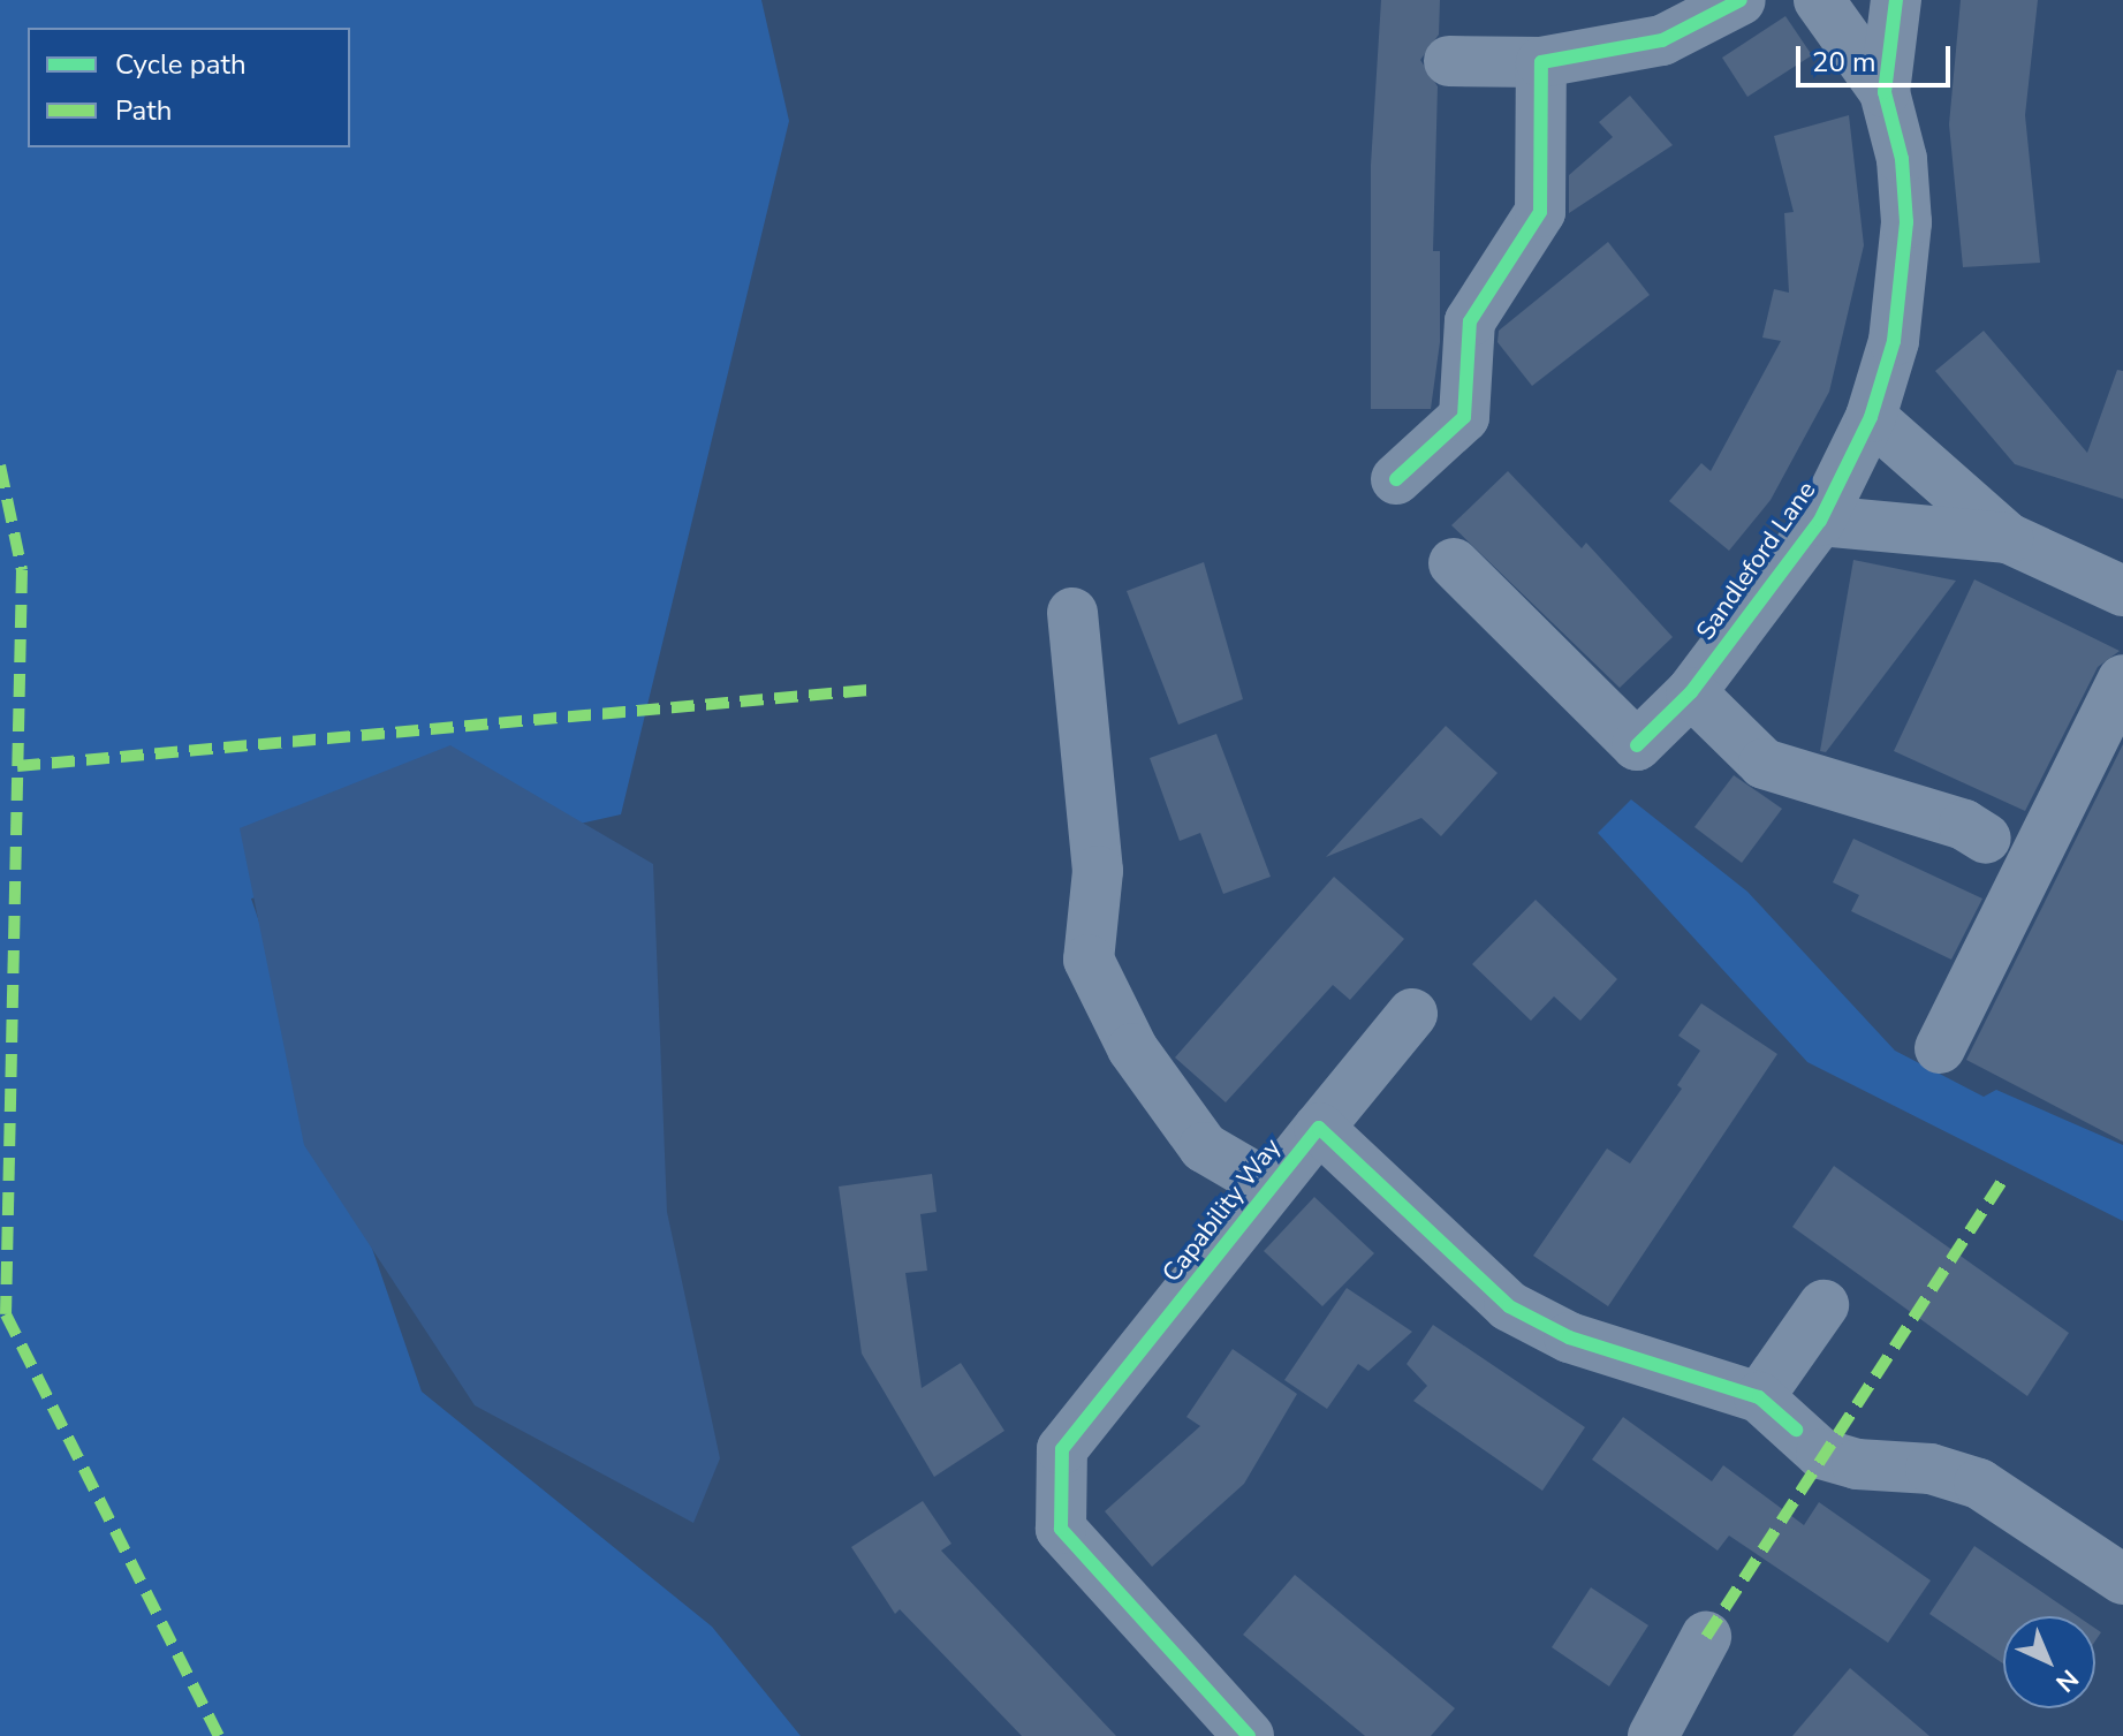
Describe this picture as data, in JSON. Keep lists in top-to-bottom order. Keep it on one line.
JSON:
{"streets":{"street":["Sandleford Lane","Capability Way"]},"legend":["Cycle path","Path"],"scale_bar":"20 m","north":"bottom right"}
